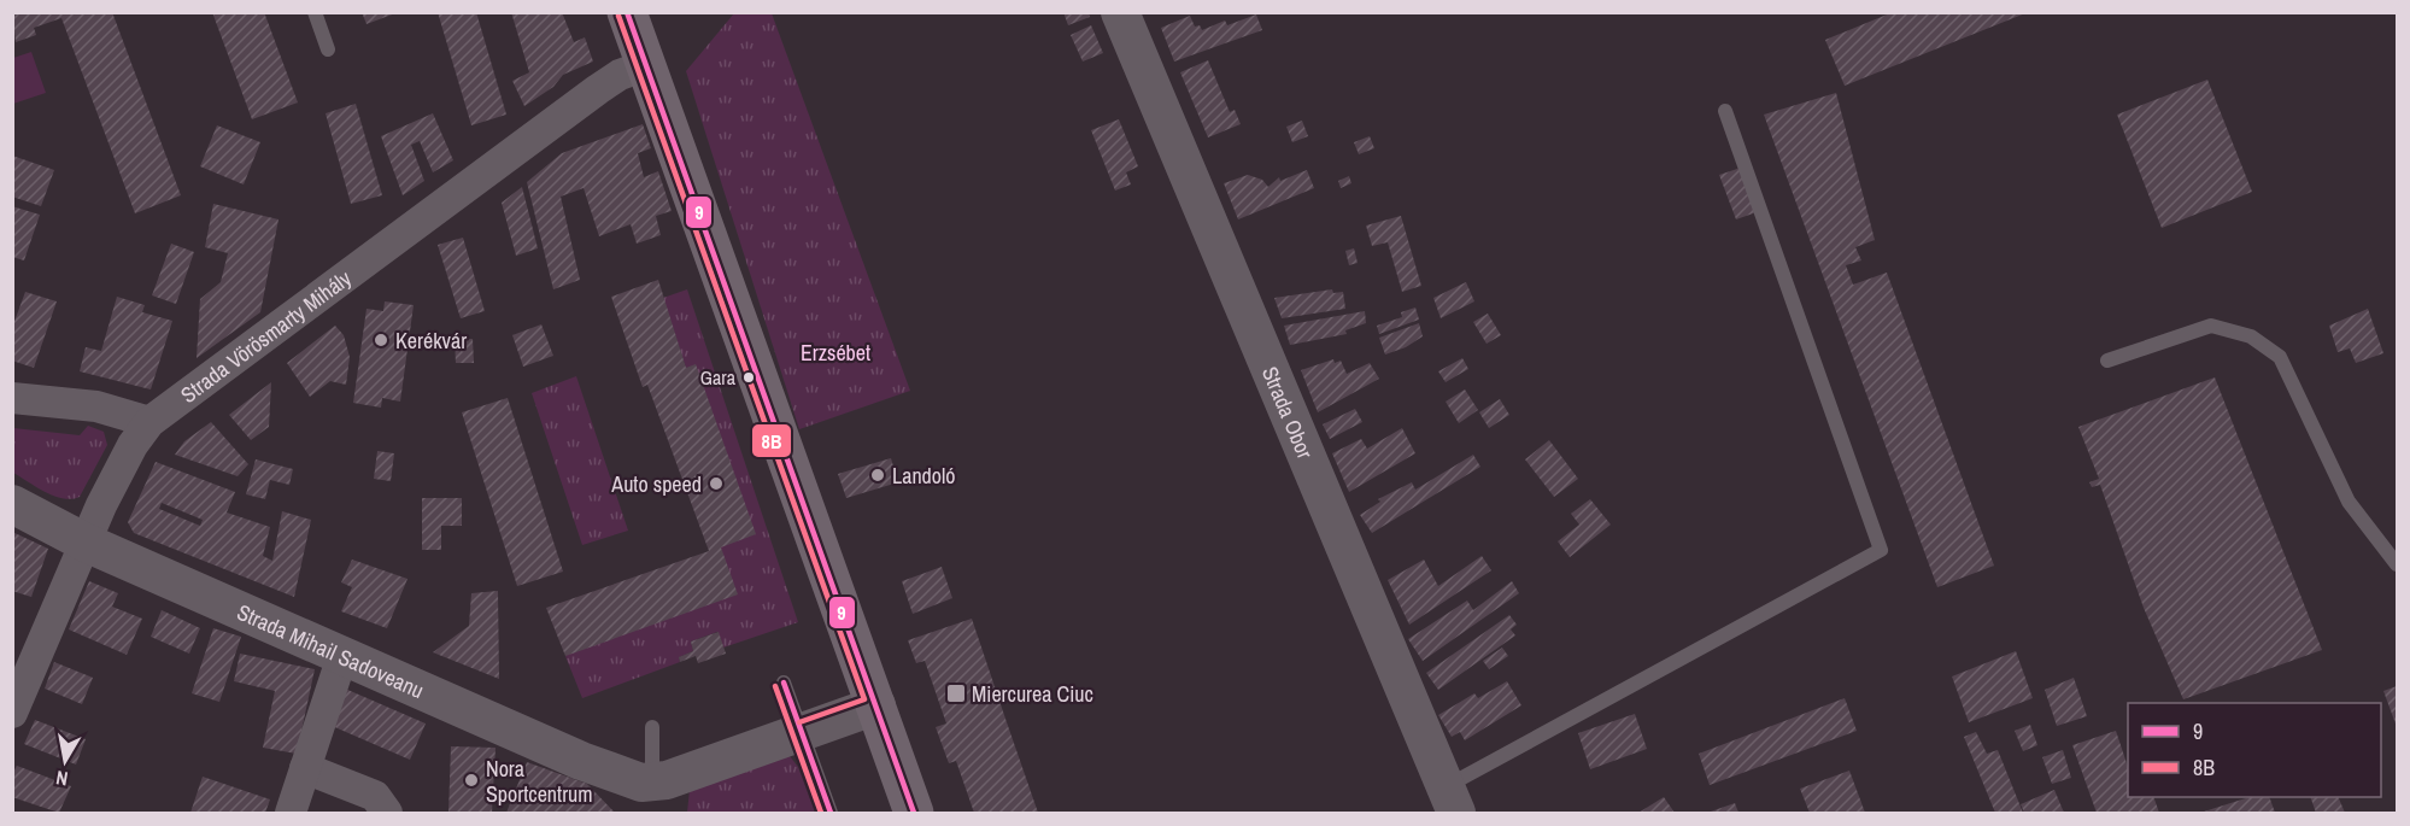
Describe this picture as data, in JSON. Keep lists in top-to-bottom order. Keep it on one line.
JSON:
{"streets":{"street":["Strada Vörösmarty Mihály","Strada Obor","Strada Mihail Sadoveanu"]},"crossings":[["Strada Vörösmarty Mihály","Strada Mihail Sadoveanu"]],"parks":["Erzsébet"],"places":{"other":["Kerékvár","Gara","Landoló","Auto speed","Nora Sportcentrum"],"transit":["Miercurea Ciuc"]},"lines":["transit line 9","transit line 8B"],"legend":["9","8B"],"north":"bottom"}
